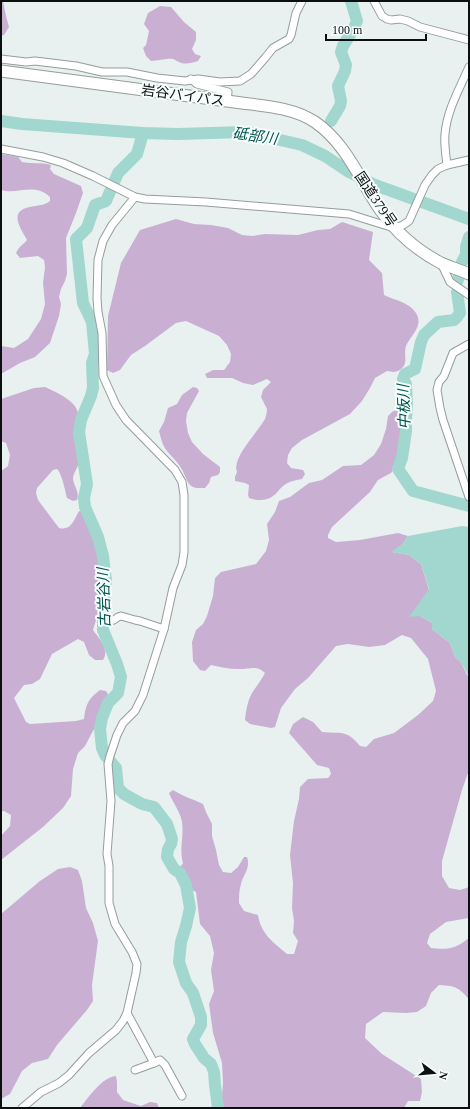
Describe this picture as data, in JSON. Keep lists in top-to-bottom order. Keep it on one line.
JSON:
{"streets":{"highway":["岩谷バイパス","国道379号"]},"crossings":[["岩谷バイパス","国道379号"]],"water":["砥部川","中板川","古岩谷川"],"scale_bar":"100 m","north":"right"}
